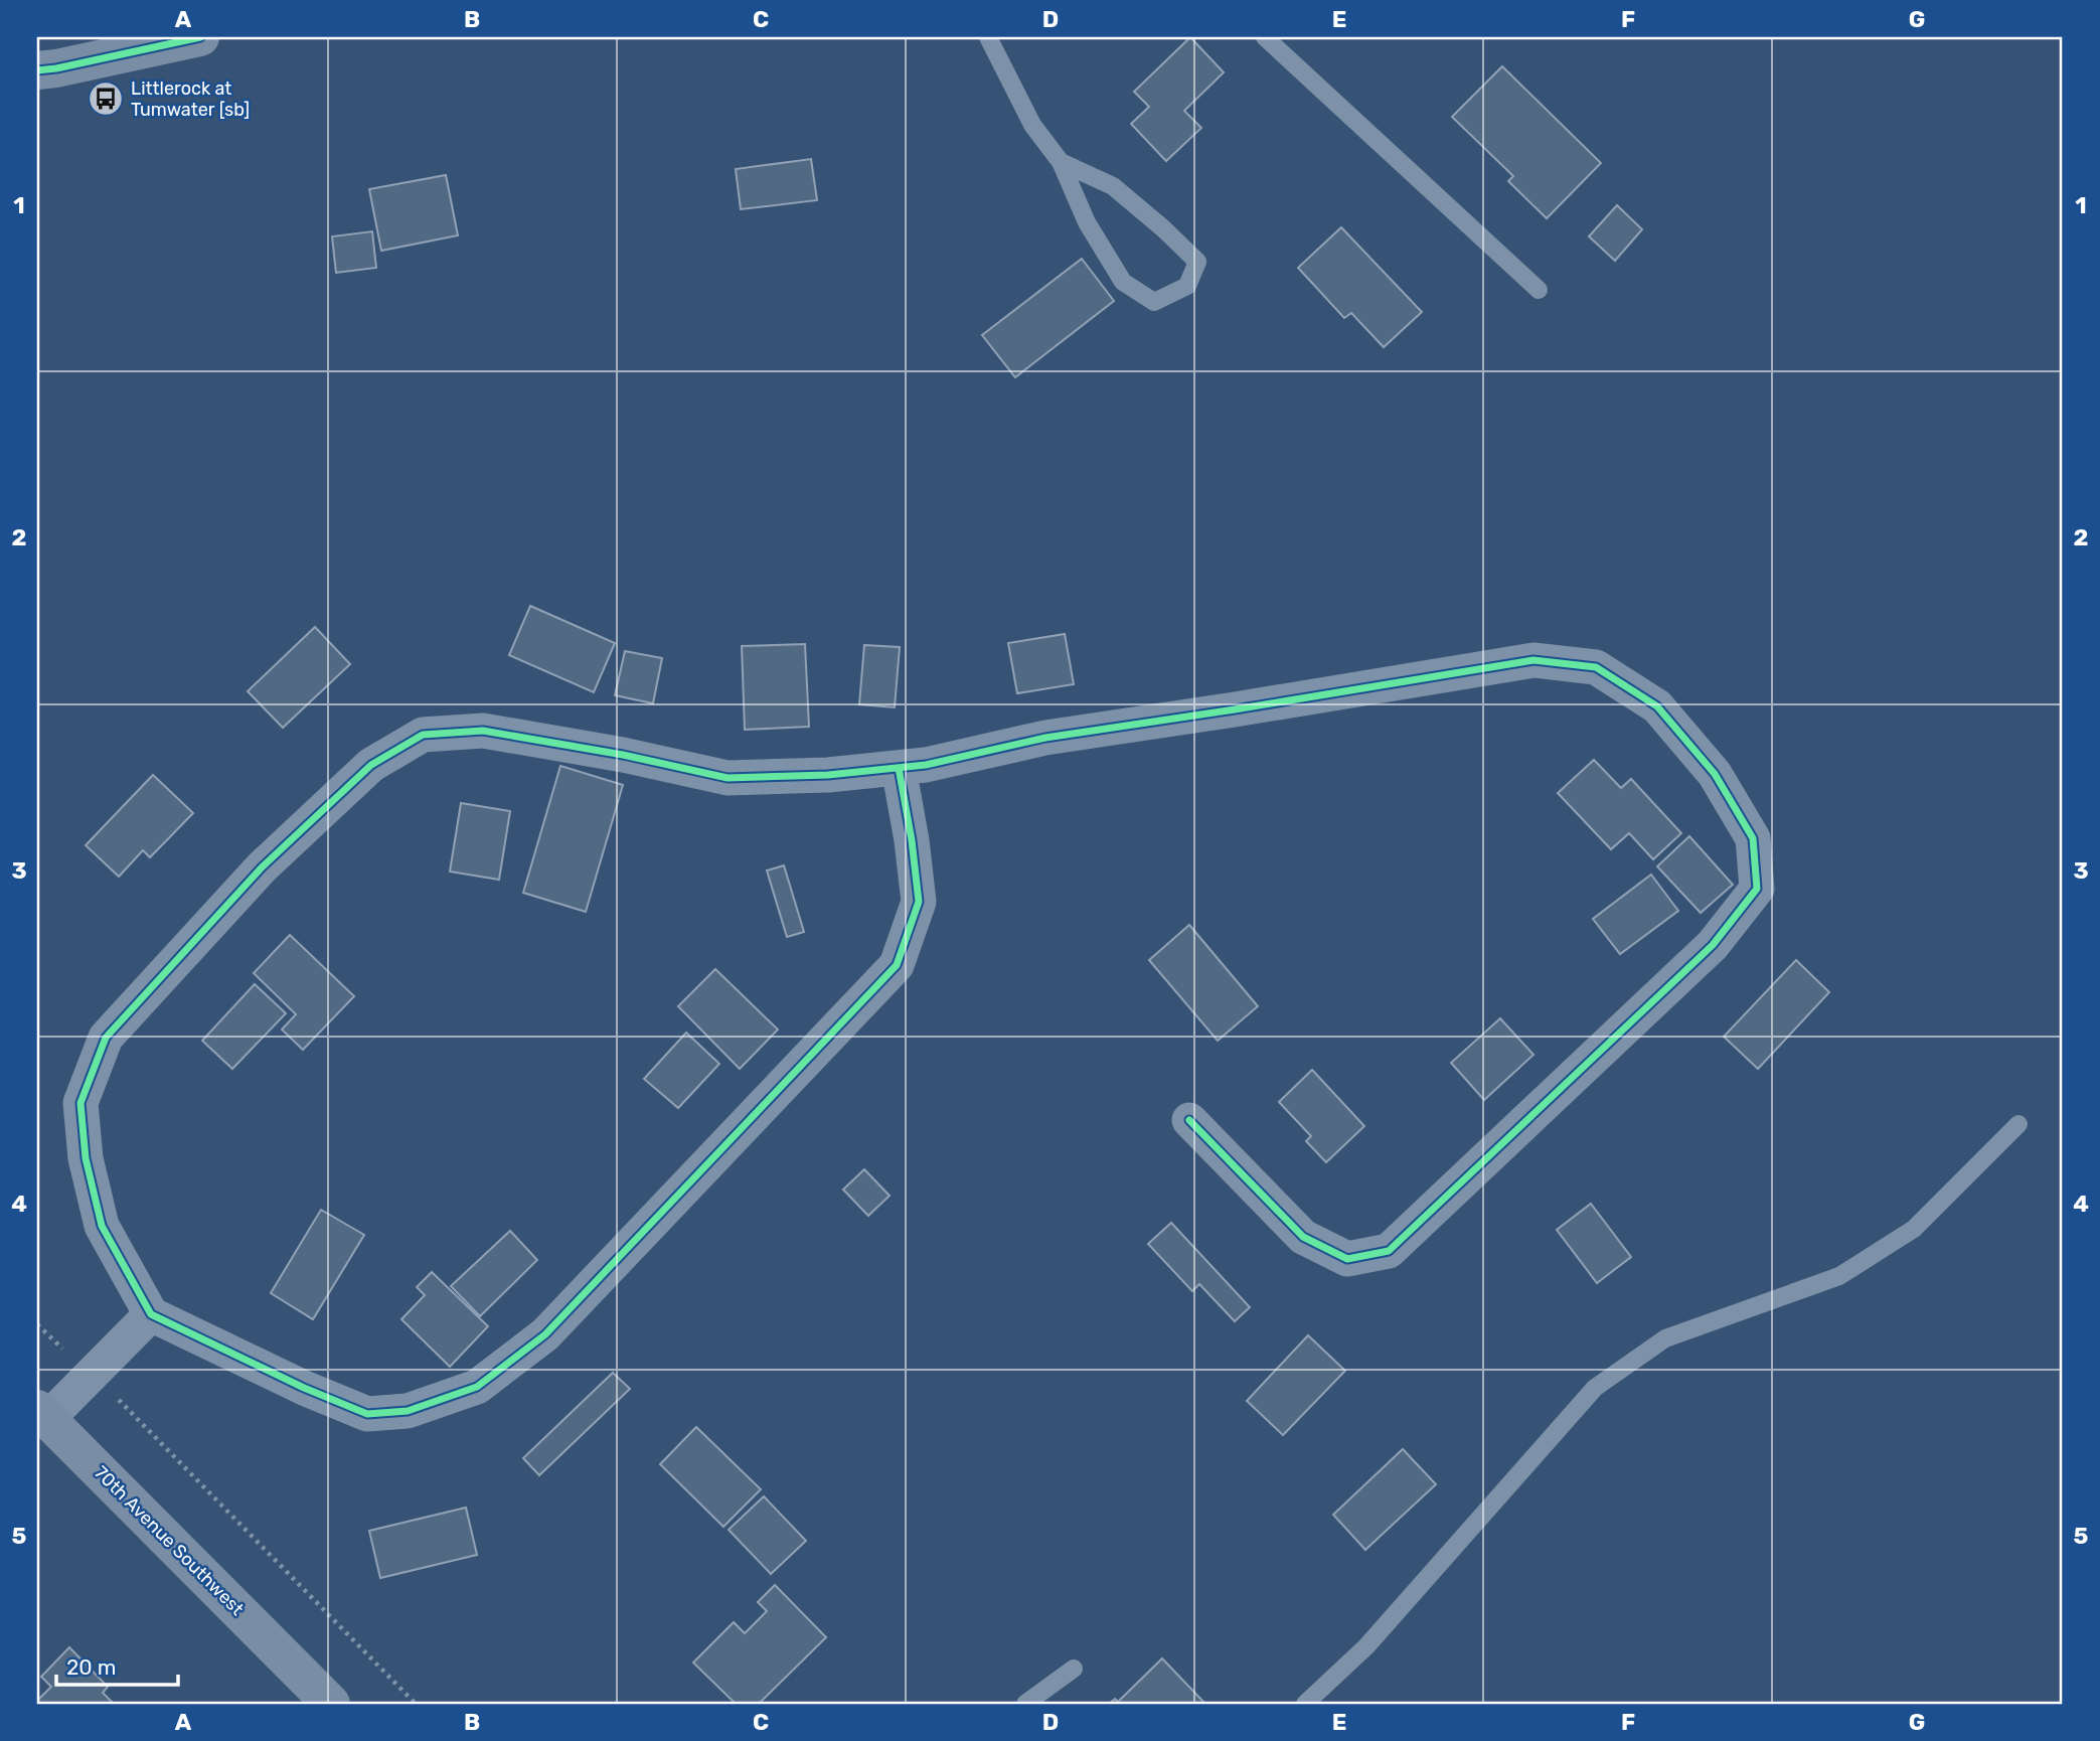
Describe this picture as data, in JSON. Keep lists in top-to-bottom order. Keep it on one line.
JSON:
{"streets":{"street":["70th Avenue Southwest"]},"places":{"bus stop":["Littlerock at Tumwater [sb]"]},"scale_bar":"20 m","grid":{"columns":["A","B","C","D","E","F","G"],"rows":["1","2","3","4","5"]}}
